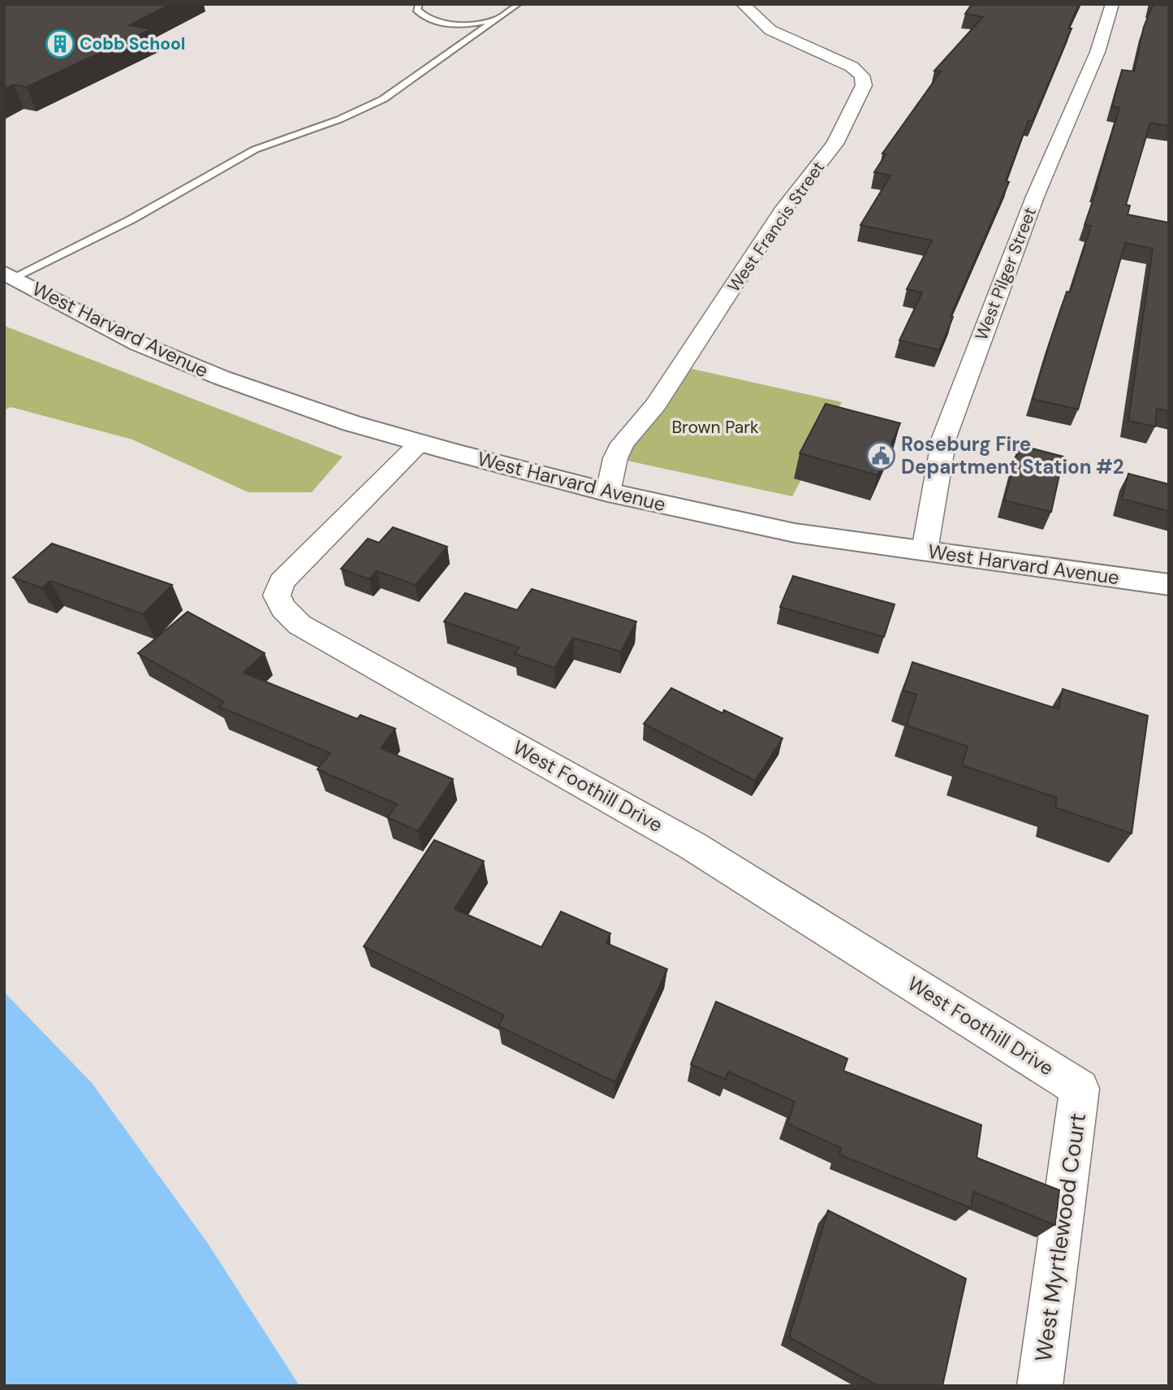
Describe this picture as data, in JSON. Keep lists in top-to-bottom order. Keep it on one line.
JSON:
{"streets":{"main road":["West Harvard Avenue"],"street":["West Francis Street","West Pilger Street","West Foothill Drive","West Myrtlewood Court"]},"crossings":[["West Francis Street","West Harvard Avenue"],["West Pilger Street","West Harvard Avenue"],["West Harvard Avenue","West Foothill Drive"],["West Foothill Drive","West Myrtlewood Court"]],"parks":["Brown Park"],"places":{"building":["Cobb School"],"public building":["Roseburg Fire Department Station #2"]}}
